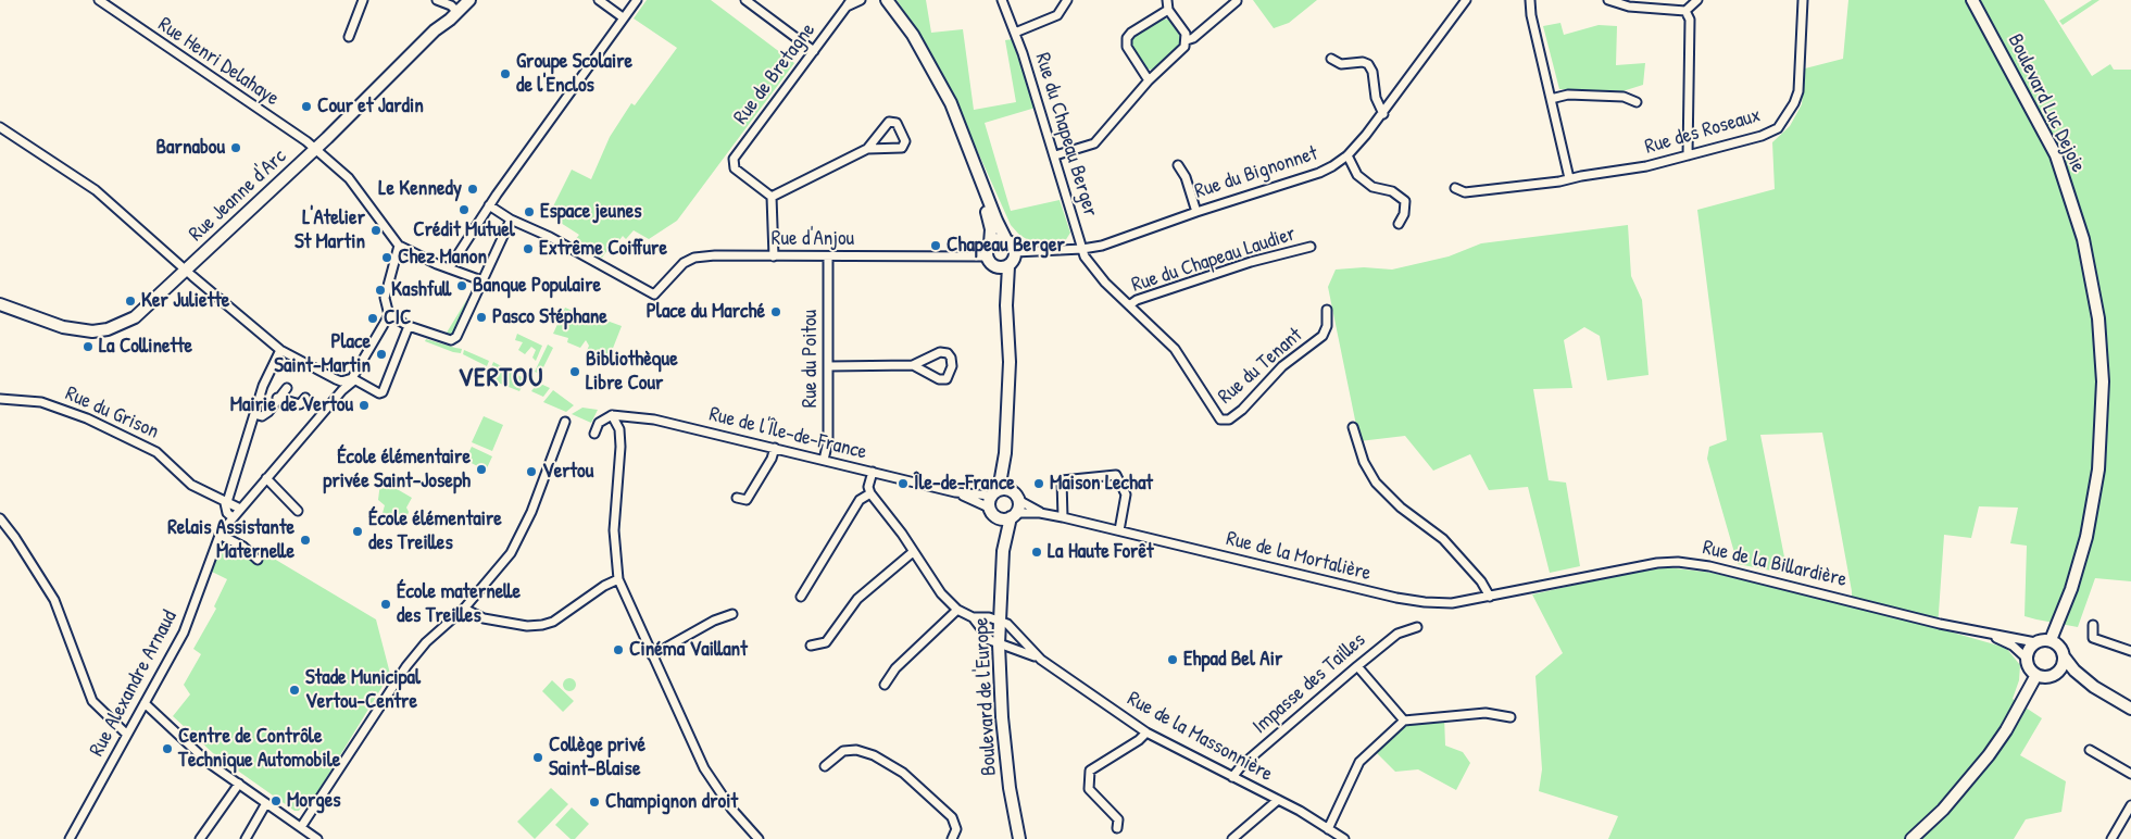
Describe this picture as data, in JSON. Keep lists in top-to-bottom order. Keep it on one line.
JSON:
{"streets":{"street":["Rue Henri Delahaye","Rue de Bretagne","Boulevard Luc Dejoie","Rue des Roseaux","Rue du Chapeau Berger","Rue du Bignonnet","Rue Jeanne d'Arc","Rue d'Anjou","Rue du Chapeau Laudier","Rue du Poitou","Rue du Tenant","Rue du Grison","Rue de l'Île-de-France","Rue de la Mortalière","Rue de la Billardière","Rue Alexandre Arnaud","Impasse des Tailles","Boulevard de l'Europe","Rue de la Massonnière"]},"crossings":[["Rue Henri Delahaye","Rue Jeanne d'Arc"],["Boulevard Luc Dejoie","Rue de la Billardière"],["Rue du Chapeau Berger","Rue du Bignonnet"],["Rue du Chapeau Berger","Rue du Tenant"],["Rue du Bignonnet","Rue d'Anjou"],["Rue du Bignonnet","Rue du Tenant"],["Rue d'Anjou","Rue du Poitou"],["Rue du Chapeau Laudier","Rue du Tenant"],["Rue du Poitou","Rue de l'Île-de-France"],["Rue du Grison","Rue Alexandre Arnaud"],["Rue de la Mortalière","Rue de la Billardière"],["Rue de la Mortalière","Boulevard de l'Europe"],["Impasse des Tailles","Rue de la Massonnière"],["Boulevard de l'Europe","Rue de la Massonnière"]],"districts":["VERTOU"],"places":["Groupe Scolaire de l'Enclos","Cour et Jardin","Barnabou","Le Kennedy","Crédit Mutuel","Espace jeunes","L'Atelier St Martin","Chapeau Berger","Extrême Coiffure","Chez Manon","Banque Populaire","Kashfull","Ker Juliette","Place du Marché","Pasco Stéphane","CIC","La Collinette","Place Saint-Martin","Bibliothèque Libre Cour","Mairie de Vertou","École élémentaire privée Saint-Joseph","Vertou","Île-de-France","Maison Lechat","École élémentaire des Treilles","Relais Assistante Maternelle","La Haute Forêt","École maternelle des Treilles","Cinéma Vaillant","Ehpad Bel Air","Stade Municipal Vertou-Centre","Centre de Contrôle Technique Automobile","Collège privé Saint-Blaise","Morges","Champignon droit"]}
